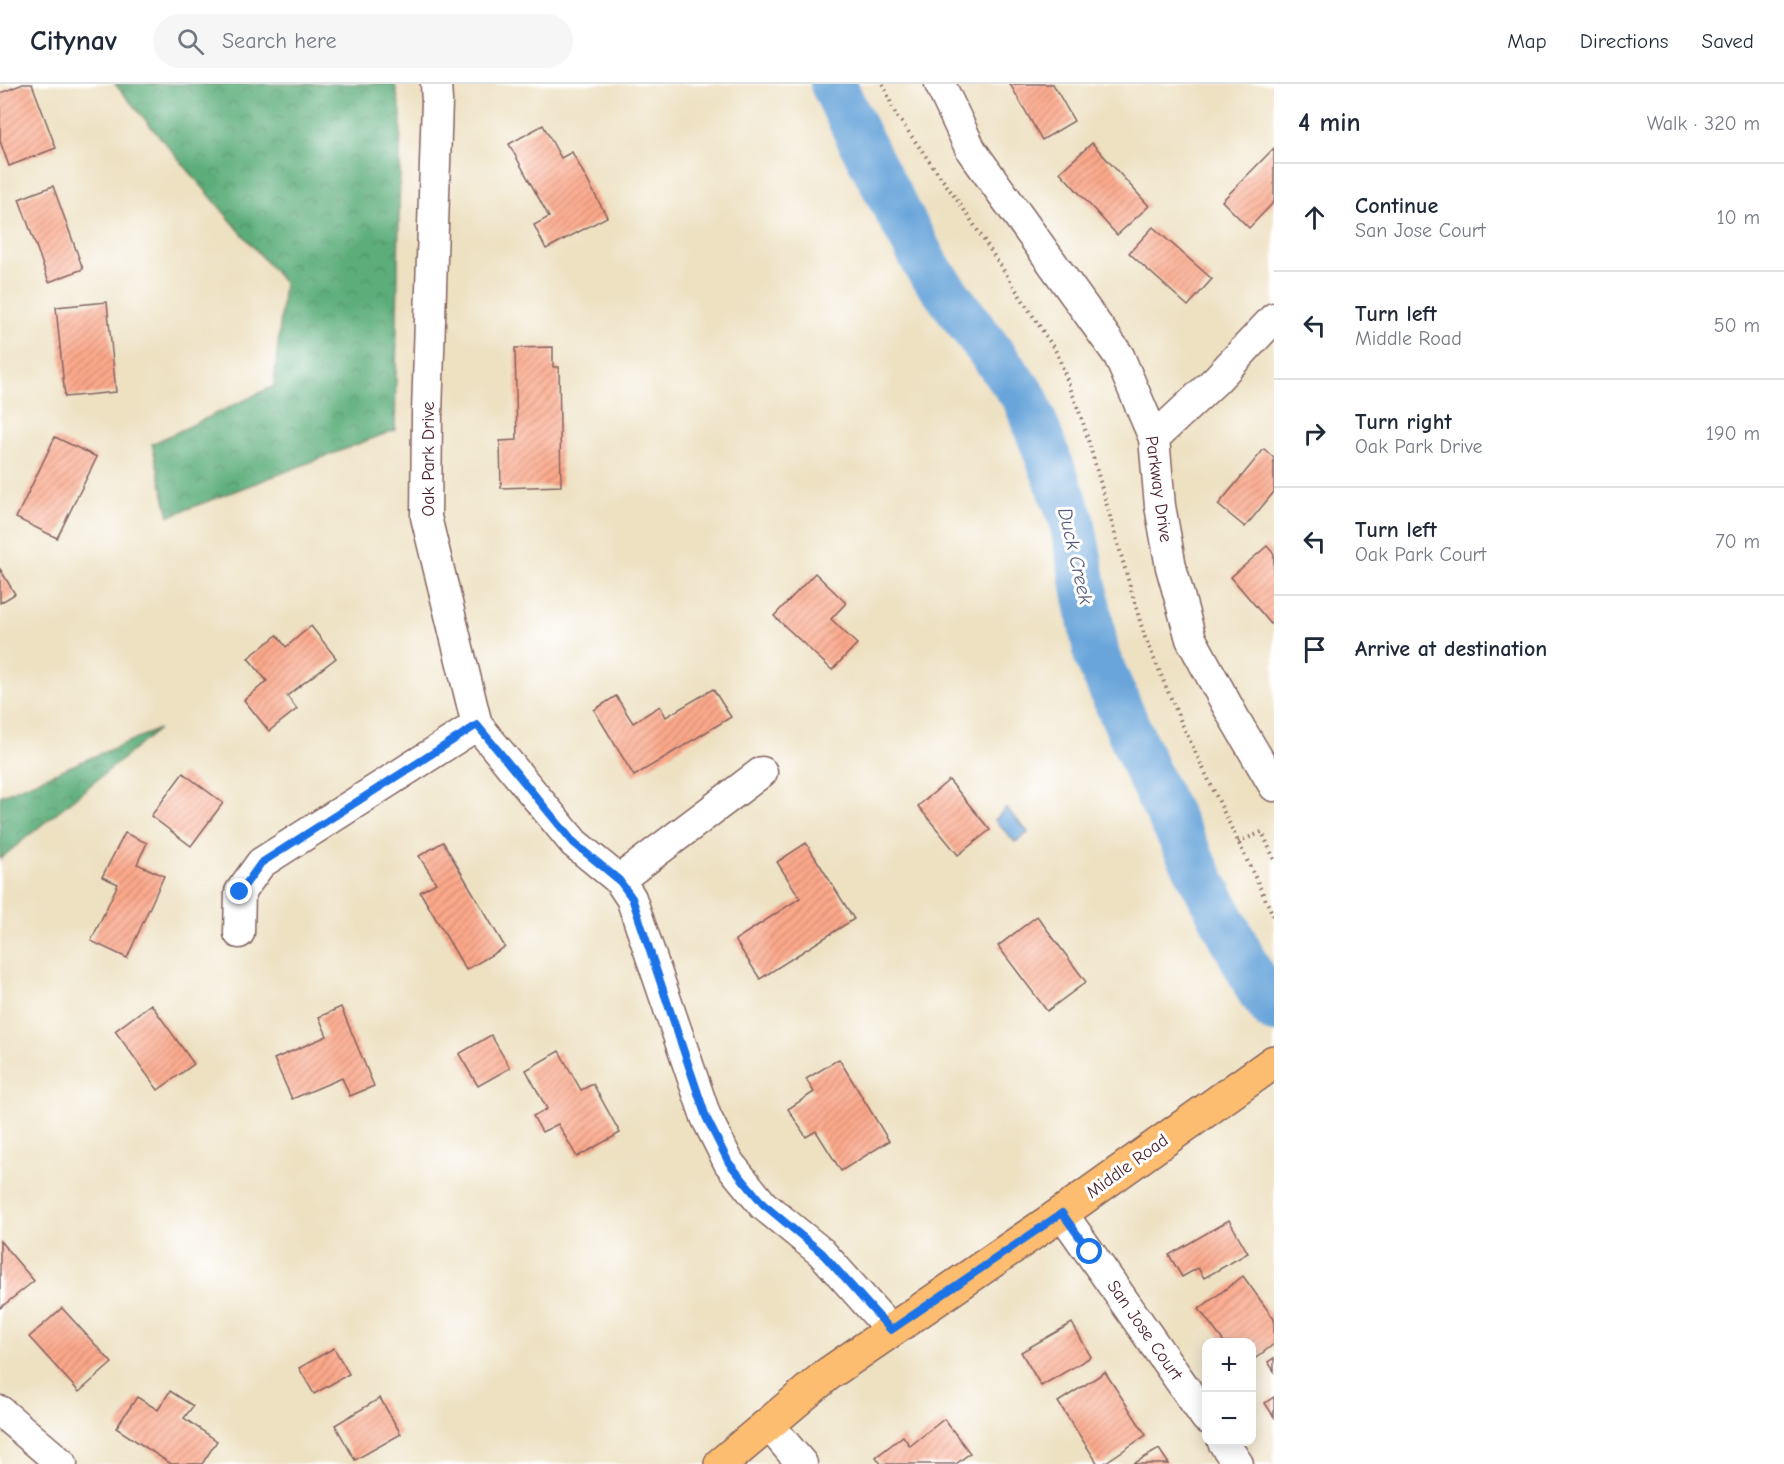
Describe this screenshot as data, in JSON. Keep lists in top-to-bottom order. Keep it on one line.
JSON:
{"streets":{"main road":["Middle Road"],"street":["Oak Park Drive","Parkway Drive","San Jose Court"]},"crossings":[["Oak Park Drive","Middle Road"],["Middle Road","San Jose Court"]],"water":["Duck Creek"],"page":{"header":"Citynav","search":"Search here","nav":["Map","Directions","Saved"],"heading":["4 min","Walk · 320 m"],"list":[["Continue","San Jose Court","10 m"],["Turn left","Middle Road","50 m"],["Turn right","Oak Park Drive","190 m"],["Turn left","Oak Park Court","70 m"],"Arrive at destination"],"map_buttons":["+","−"]}}
